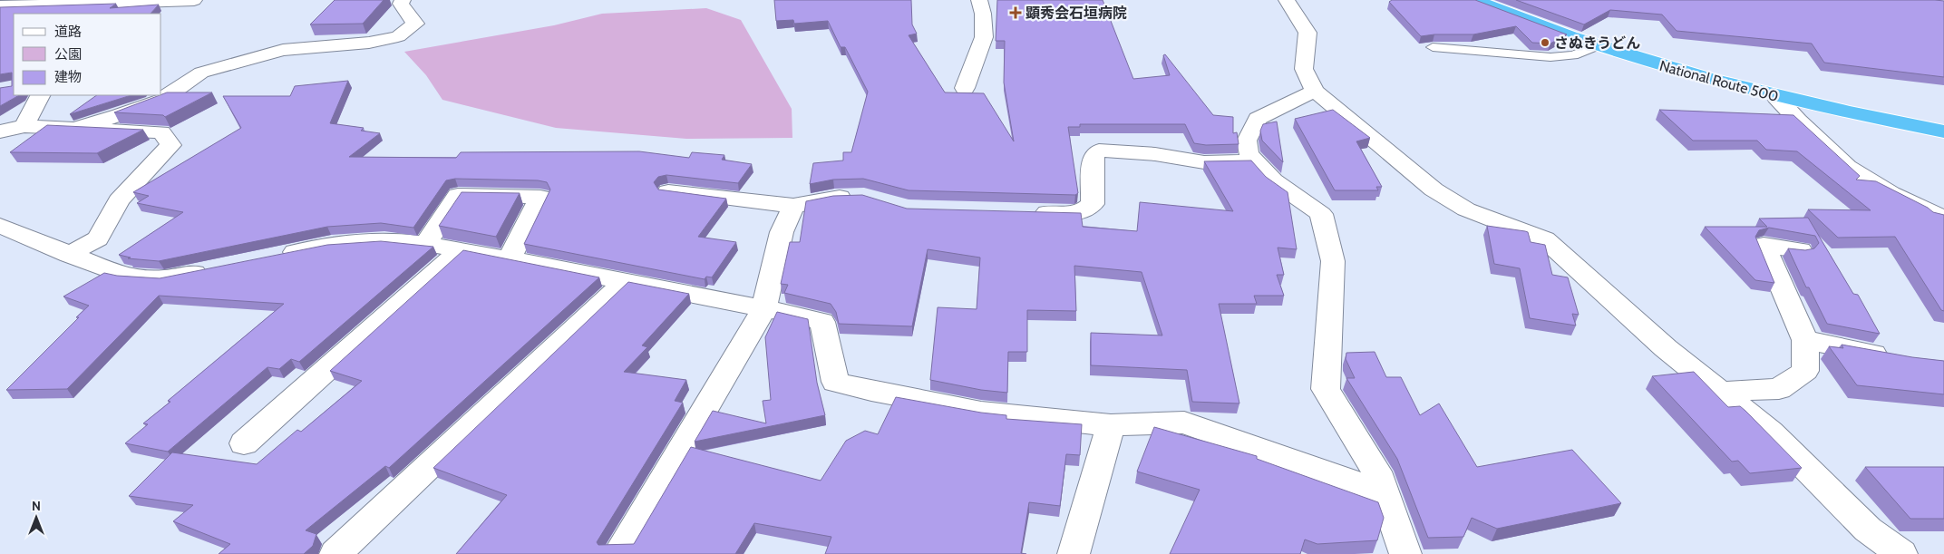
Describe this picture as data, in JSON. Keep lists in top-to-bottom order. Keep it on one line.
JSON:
{"streets":{"highway":["National Route 500"]},"places":{"health":["顕秀会石垣病院"],"other":["さぬきうどん"]},"legend":["道路","公園","建物"],"north":"top"}
